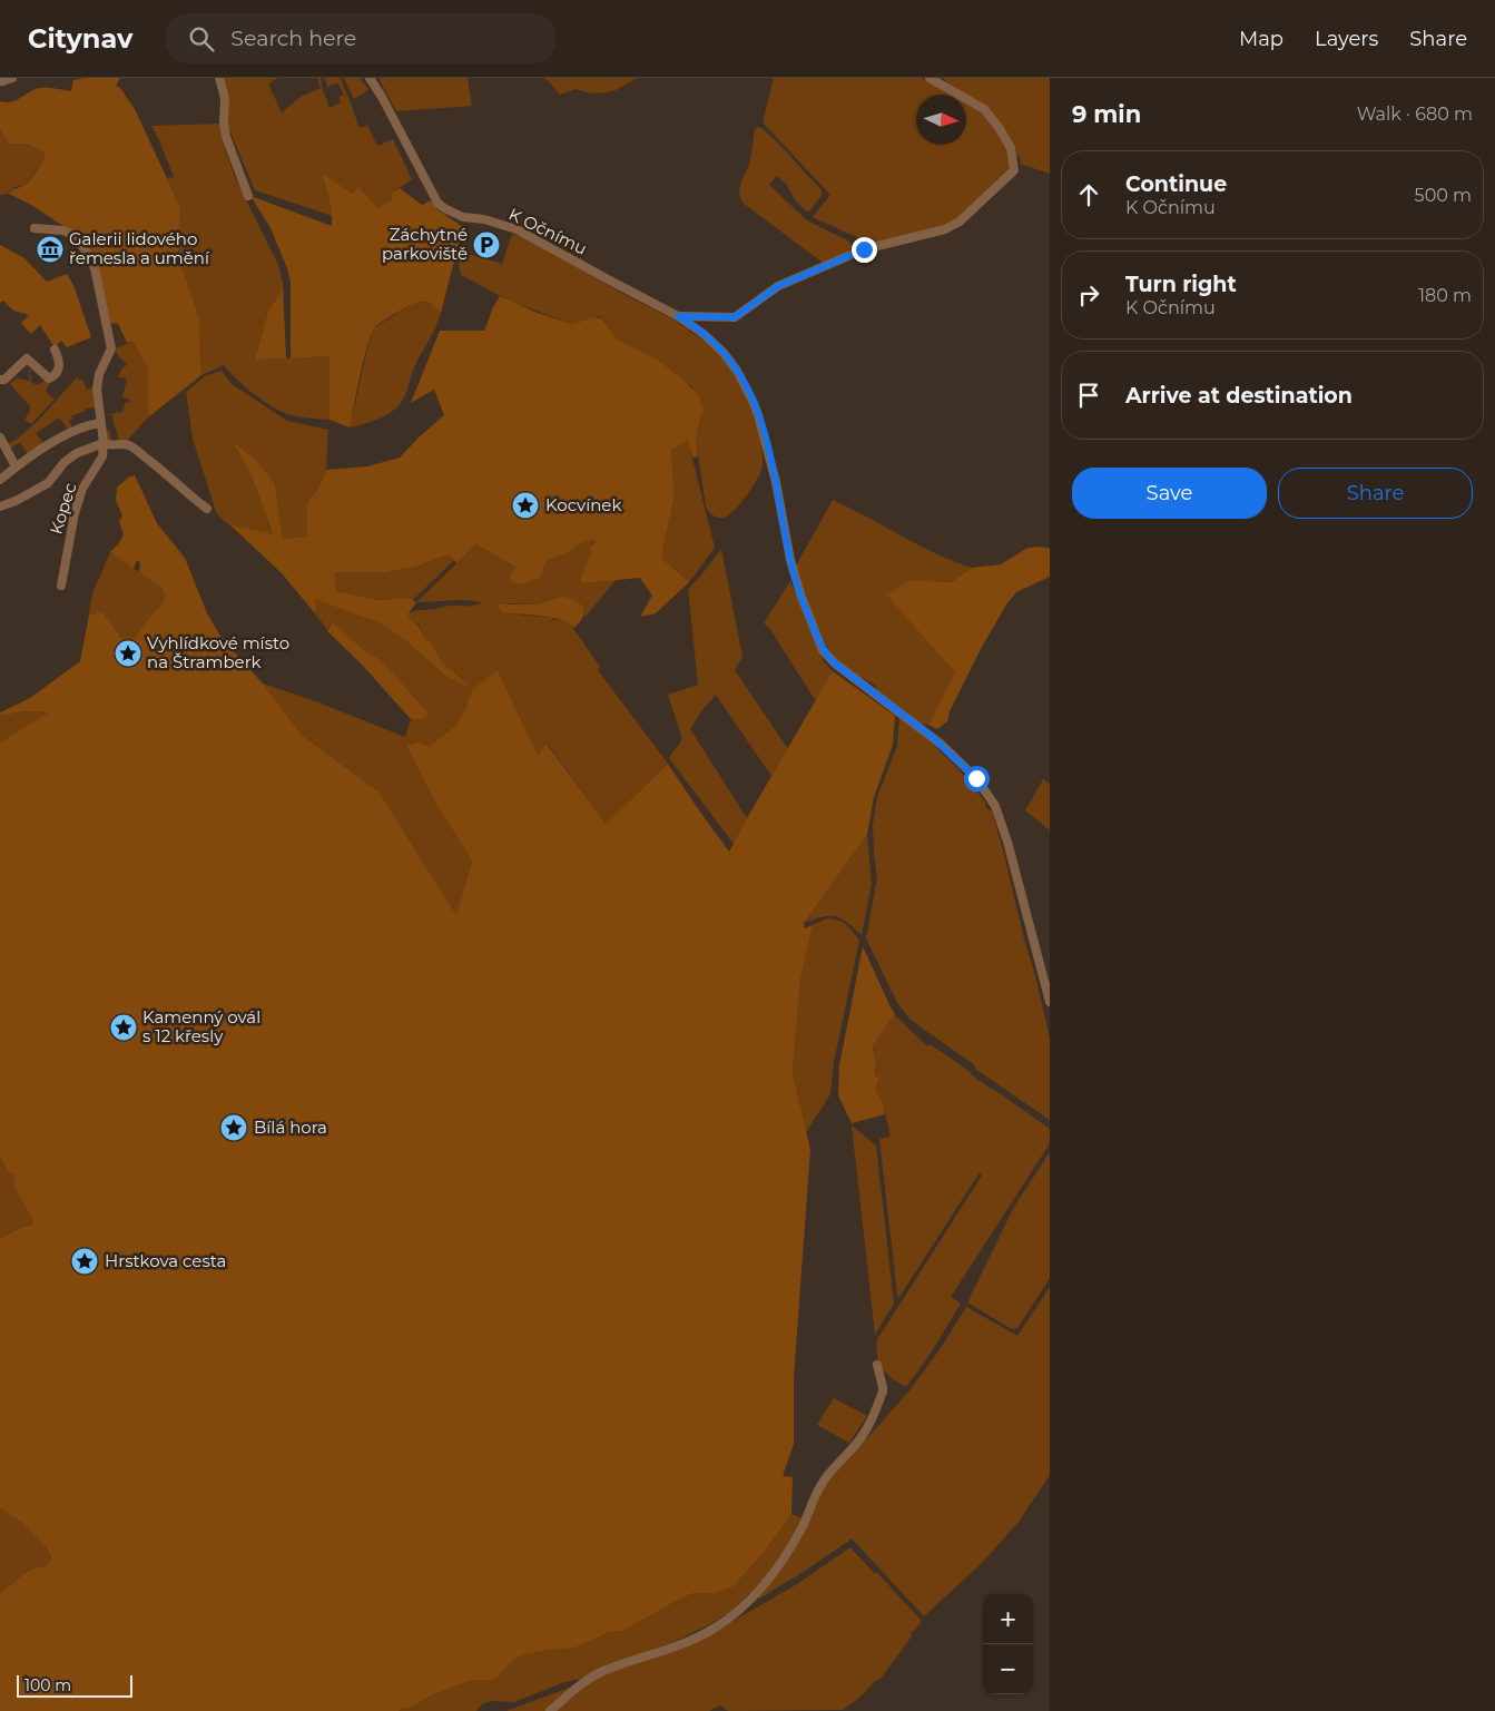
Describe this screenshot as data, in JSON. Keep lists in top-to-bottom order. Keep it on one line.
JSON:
{"streets":{"street":["K Očnímu","Kopec"]},"places":{"parking":["Záchytné parkoviště"],"museum":["Galerii lidového řemesla a umění"],"place":["Kocvínek","Vyhlídkové místo na Štramberk","Kamenný ovál s 12 křesly","Bílá hora","Hrstkova cesta"]},"scale_bar":"100 m","north":"right","page":{"header":"Citynav","search":"Search here","nav":["Map","Layers","Share"],"heading":["9 min","Walk · 680 m"],"list":[["Continue","K Očnímu","500 m"],["Turn right","K Očnímu","180 m"],"Arrive at destination"],"buttons":["Save","Share"],"map_buttons":["+","−"],"scale":"100 m"}}
